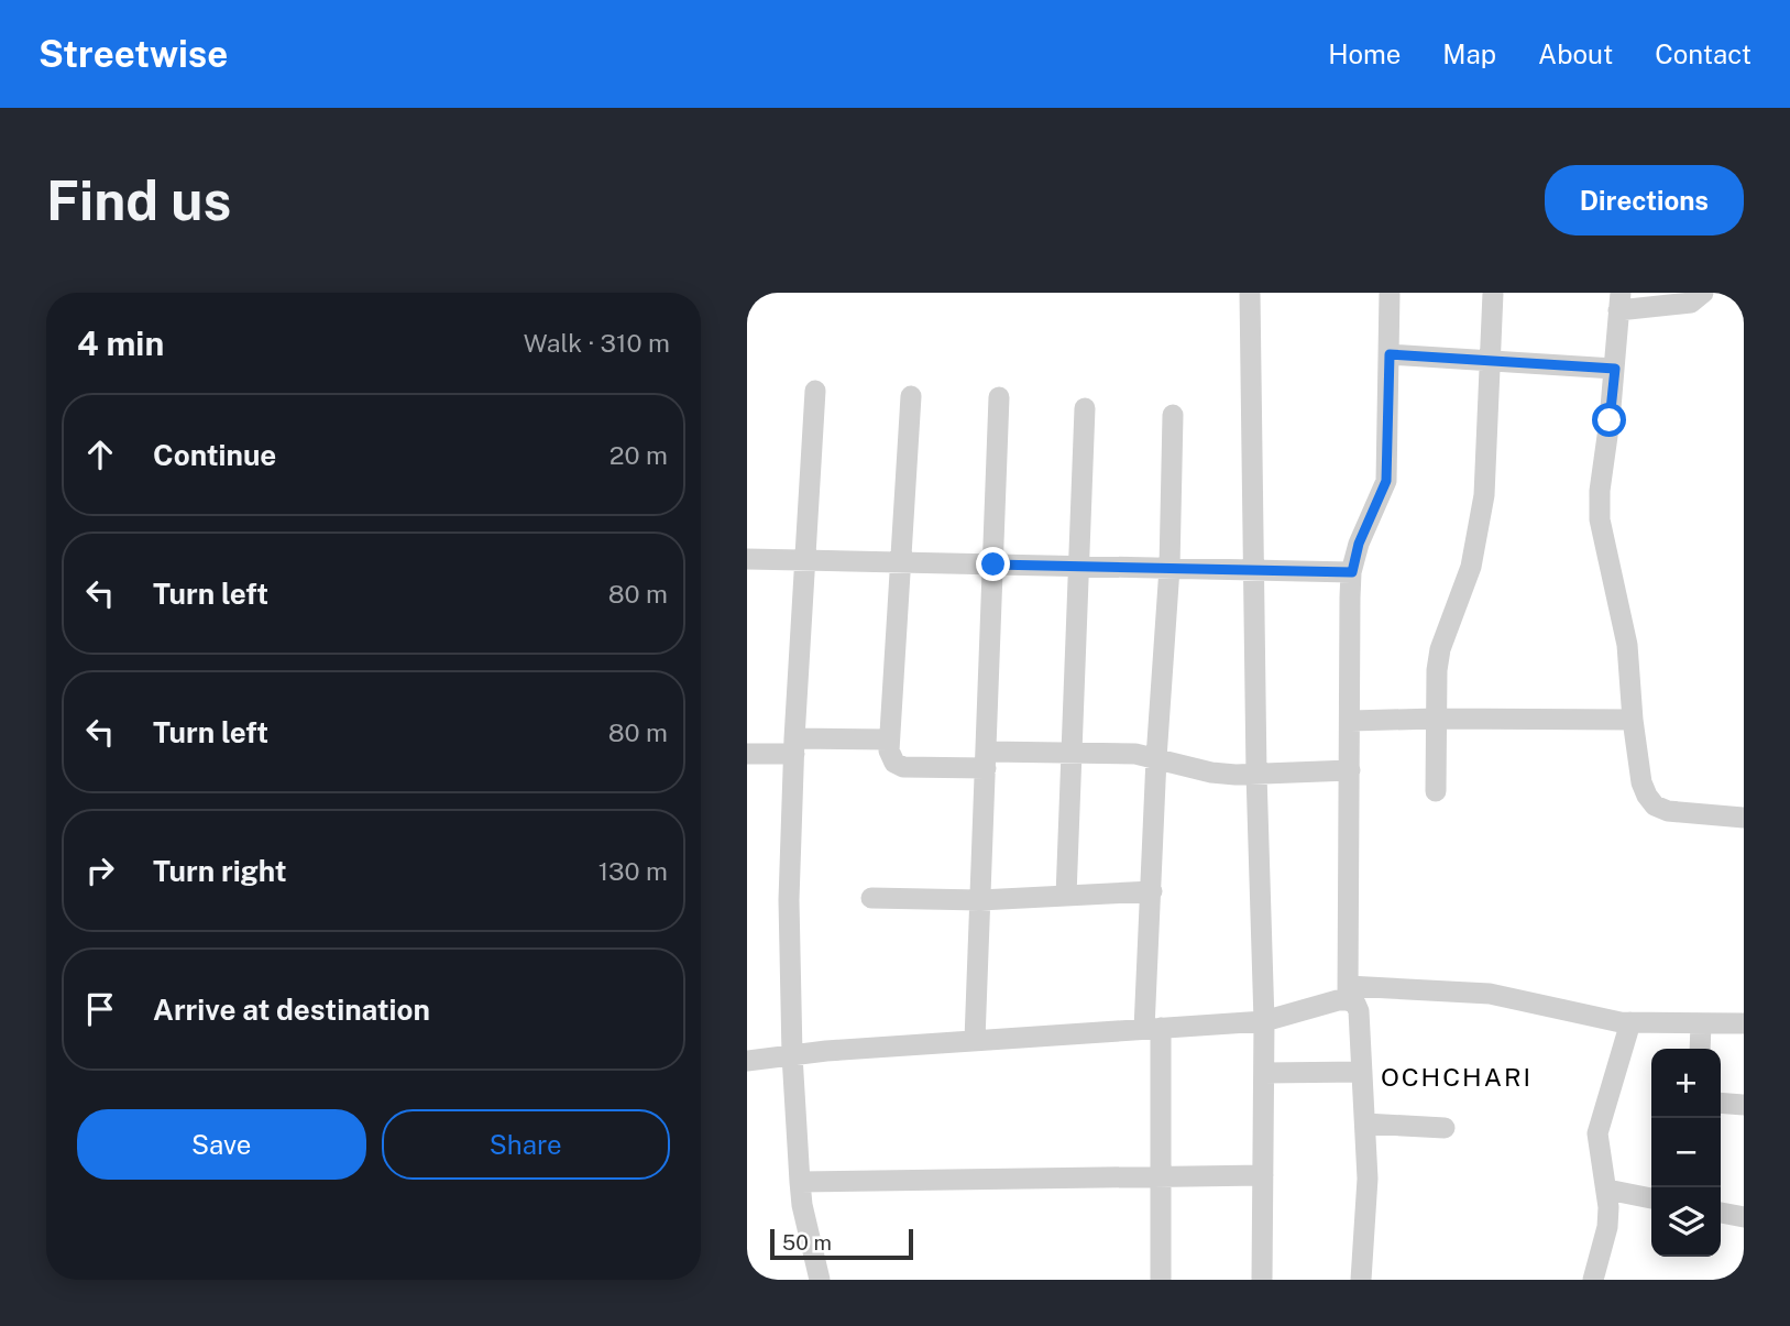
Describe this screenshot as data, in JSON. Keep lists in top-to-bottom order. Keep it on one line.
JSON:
{"districts":["OCHCHARI"],"scale_bar":"50 m","page":{"header":"Streetwise","nav":["Home","Map","About","Contact"],"buttons":["Directions",["Save","Share"]],"title":"Find us","heading":["4 min","Walk · 310 m"],"list":[["Continue","20 m"],["Turn left","80 m"],["Turn left","80 m"],["Turn right","130 m"],"Arrive at destination"],"map_buttons":["+","−"],"scale":"50 m"}}
